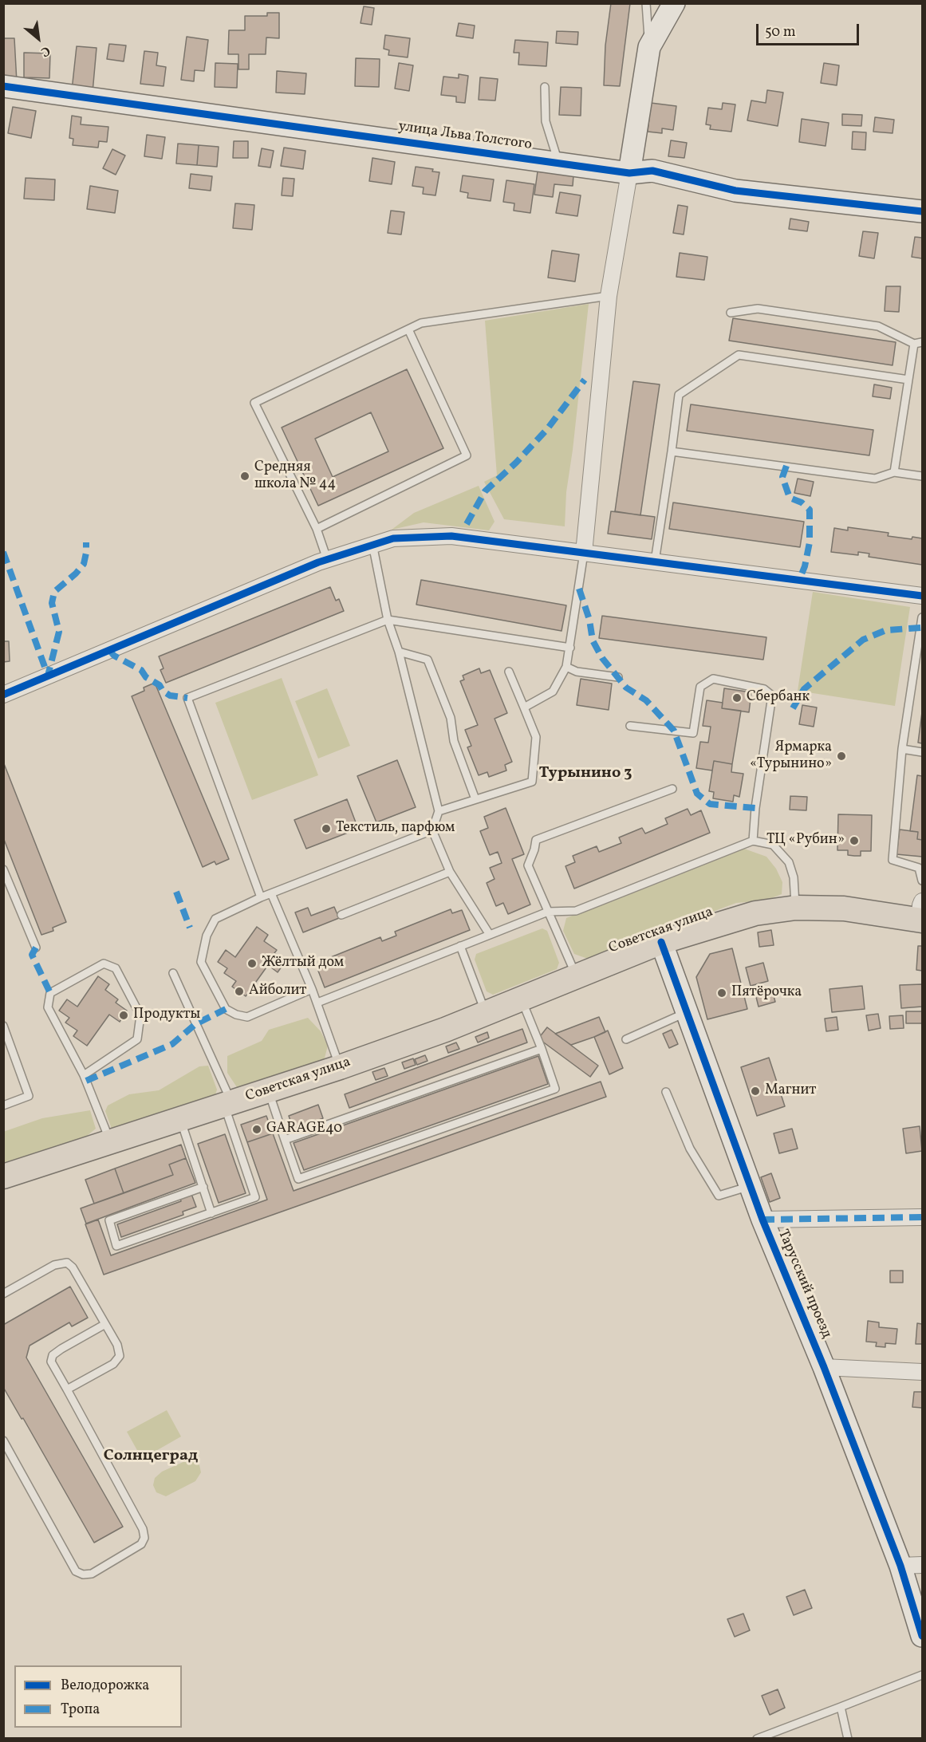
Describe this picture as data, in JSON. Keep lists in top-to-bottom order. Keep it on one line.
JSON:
{"streets":{"main road":["Советская улица"],"street":["улица Льва Толстого","Тарусский проезд"]},"crossings":[["Советская улица","Тарусский проезд"]],"districts":["Турынино 3","Солнцеград"],"places":["Средняя школа № 44","Сбербанк","Ярмарка «Турынино»","Текстиль, парфюм","ТЦ «Рубин»","Жёлтый дом","Айболит","Пятёрочка","Продукты","Магнит","GARAGE40"],"legend":["Велодорожка","Тропа"],"scale_bar":"50 m","north":"bottom right"}
